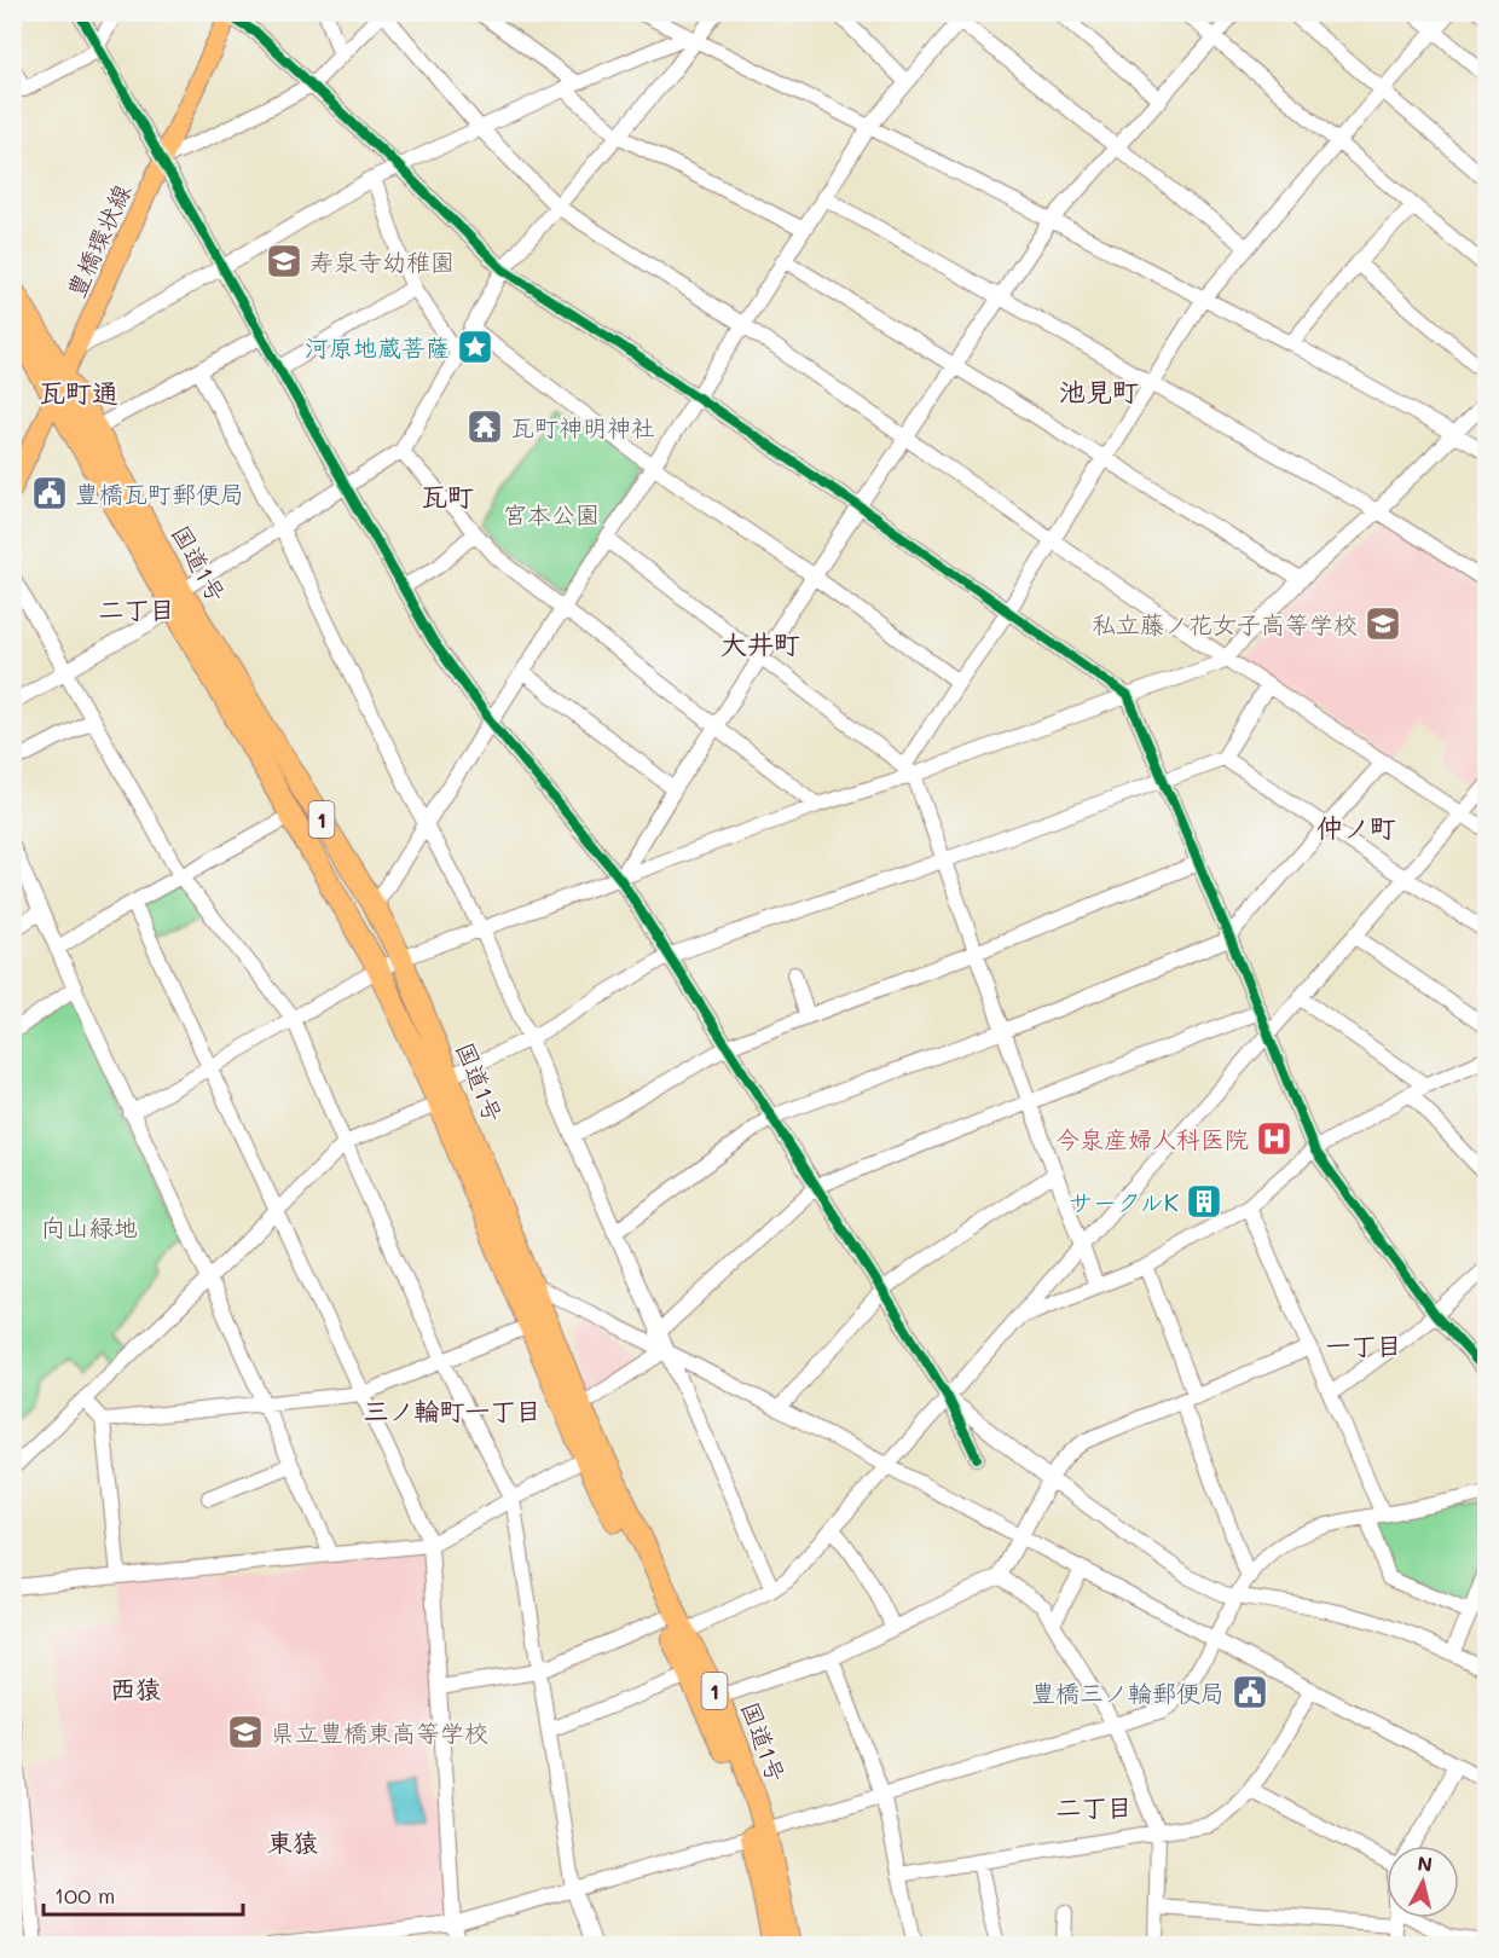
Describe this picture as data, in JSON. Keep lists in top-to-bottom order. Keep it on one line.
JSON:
{"streets":{"highway":["国道1号","1"],"main road":["豊橋環状線"]},"crossings":[["豊橋環状線","国道1号"]],"districts":["池見町","瓦町通","瓦町","二丁目","大井町","仲ノ町","一丁目","三ノ輪町一丁目","西猿","二丁目","東猿"],"parks":["宮本公園","向山緑地"],"places":{"school or university":["寿泉寺幼稚園","私立藤ノ花女子高等学校","県立豊橋東高等学校"],"place":["河原地蔵菩薩"],"temple":["瓦町神明神社"],"public building":["豊橋瓦町郵便局","豊橋三ノ輪郵便局"],"hospital":["今泉産婦人科医院"],"building":["サークルK"]},"scale_bar":"100 m","north":"top"}
